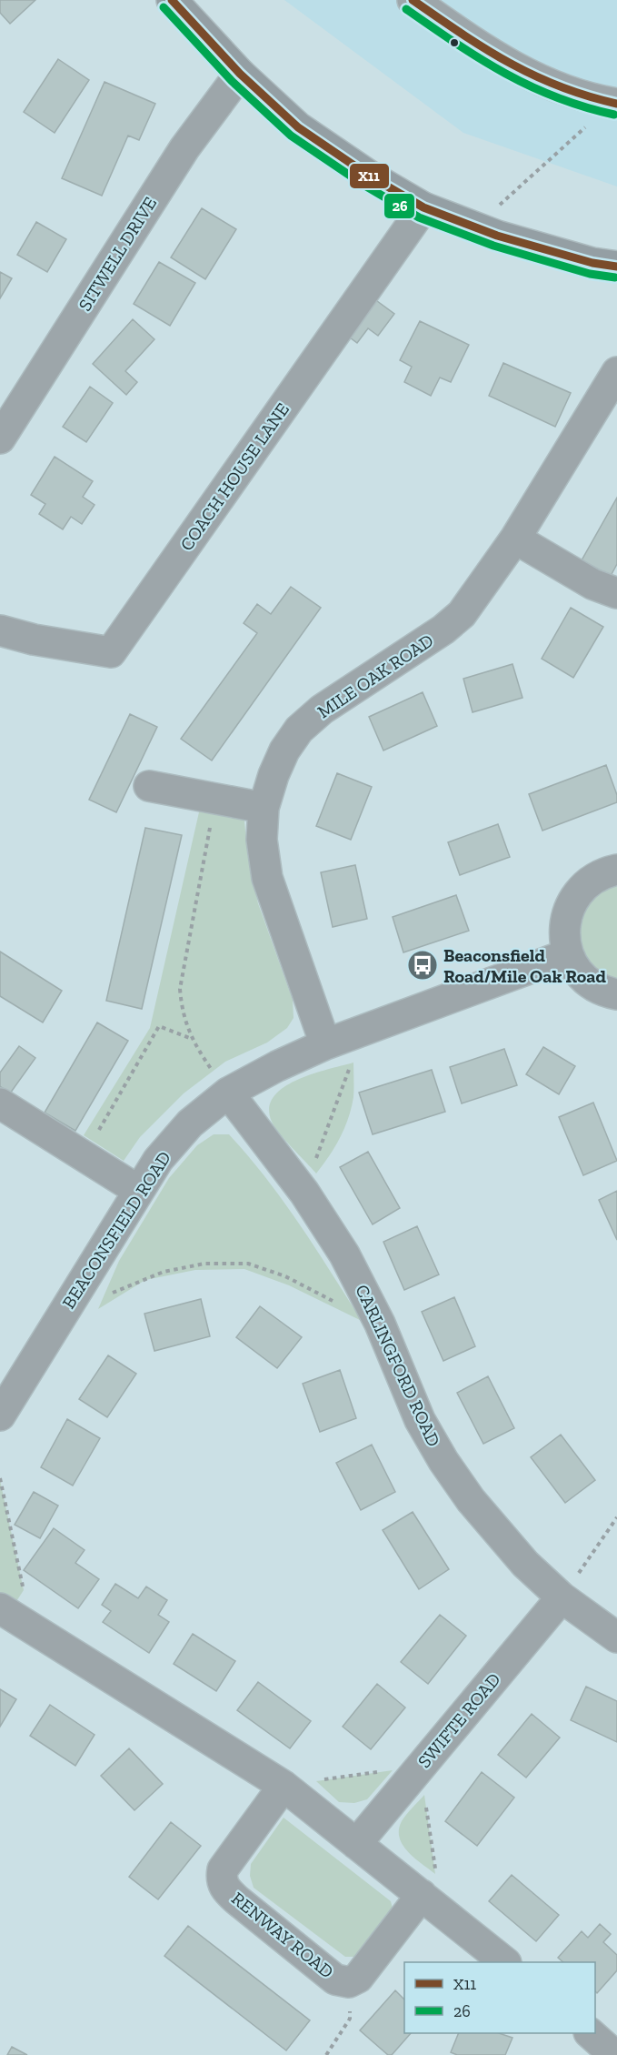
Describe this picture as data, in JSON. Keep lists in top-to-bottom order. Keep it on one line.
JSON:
{"streets":{"street":["SITWELL DRIVE","COACH HOUSE LANE","MILE OAK ROAD","BEACONSFIELD ROAD","CARLINGFORD ROAD","SWIFTE ROAD","RENWAY ROAD"]},"crossings":[["MILE OAK ROAD","BEACONSFIELD ROAD"],["BEACONSFIELD ROAD","CARLINGFORD ROAD"],["CARLINGFORD ROAD","SWIFTE ROAD"]],"places":{"bus stop":["Beaconsfield Road/Mile Oak Road"]},"lines":["transit line X11","transit line 26"],"legend":["X11","26"]}
